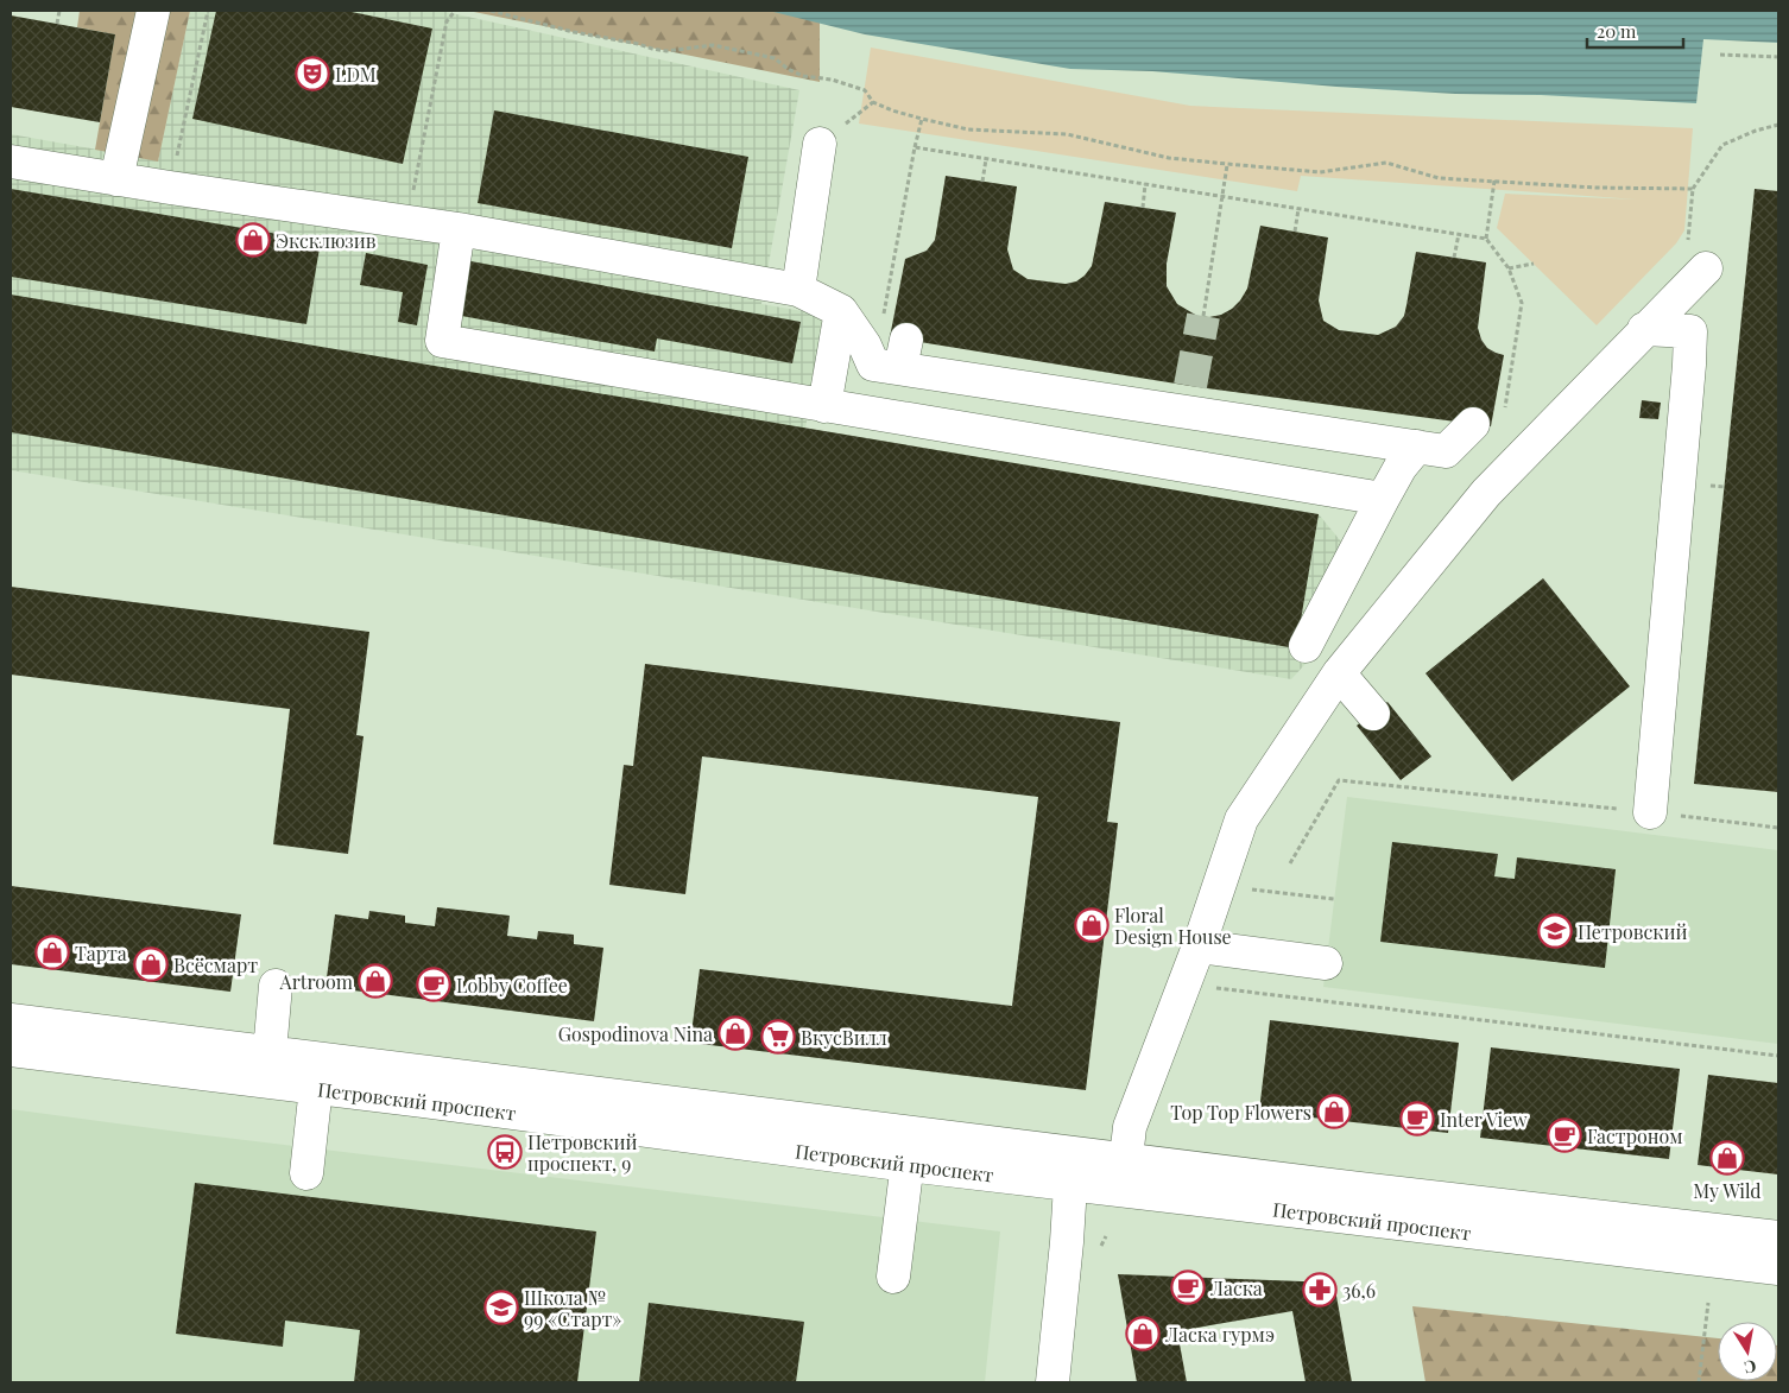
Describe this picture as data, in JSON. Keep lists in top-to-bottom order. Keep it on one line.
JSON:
{"streets":{"street":["Петровский проспект"]},"places":{"theatre":["LDM"],"shop":["Эксклюзив","Floral Design House","Тарта","Всёсмарт","Artroom","Gospodinova Nina","Top Top Flowers","My Wild","Ласка гурмэ"],"school or university":["Петровский","Школа № 99 «Старт»"],"cafe":["Lobby Coffee","Inter View","Гастроном","Ласка"],"supermarket":["ВкусВилл"],"bus stop":["Петровский проспект, 9"],"pharmacy":["36,6"]},"scale_bar":"20 m","north":"bottom"}
